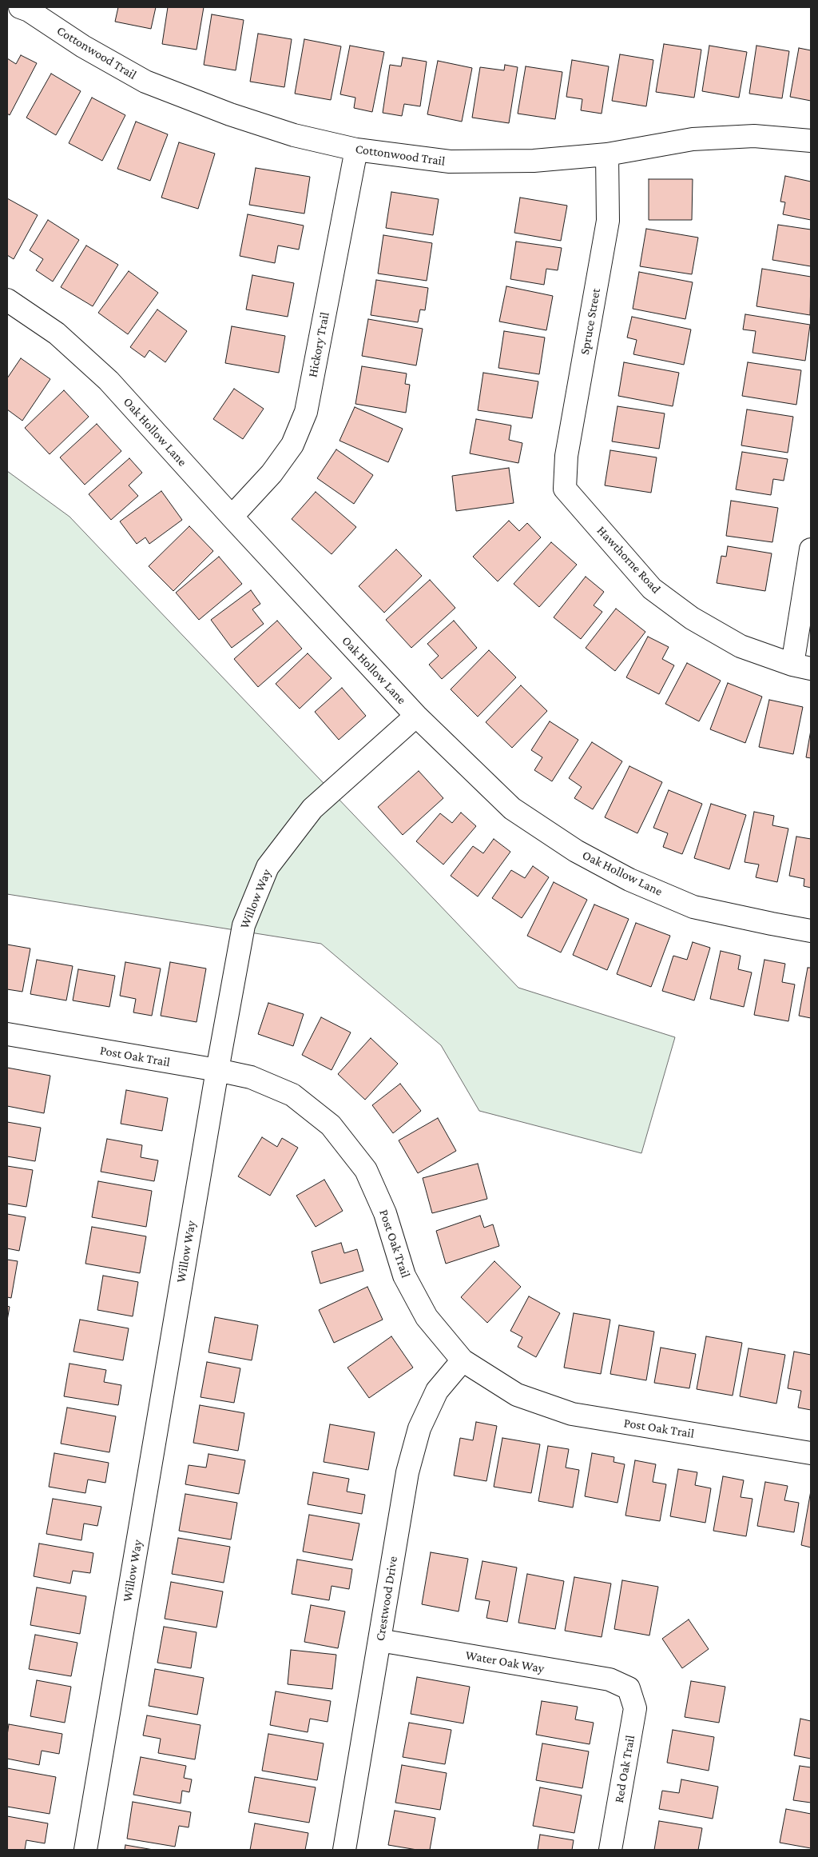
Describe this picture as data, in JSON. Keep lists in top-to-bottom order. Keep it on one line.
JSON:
{"streets":{"street":["Cottonwood Trail","Spruce Street","Hickory Trail","Oak Hollow Lane","Hawthorne Road","Willow Way","Post Oak Trail","Crestwood Drive","Water Oak Way","Red Oak Trail"]},"crossings":[["Cottonwood Trail","Spruce Street"],["Cottonwood Trail","Hickory Trail"],["Spruce Street","Hawthorne Road"],["Hickory Trail","Oak Hollow Lane"],["Oak Hollow Lane","Willow Way"],["Willow Way","Post Oak Trail"],["Post Oak Trail","Crestwood Drive"],["Crestwood Drive","Water Oak Way"],["Water Oak Way","Red Oak Trail"]]}
